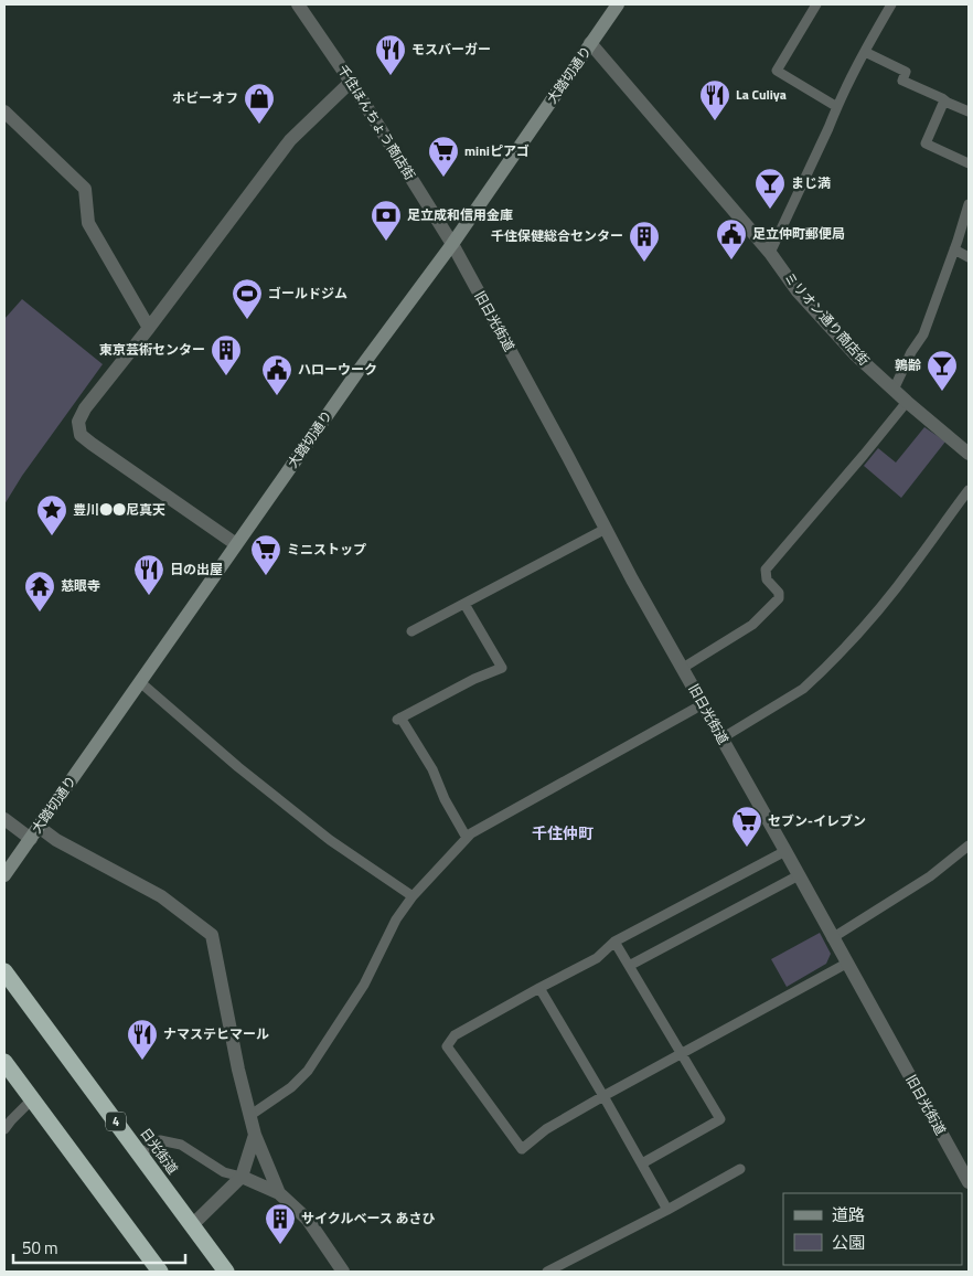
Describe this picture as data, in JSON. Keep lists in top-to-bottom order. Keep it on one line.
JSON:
{"streets":{"highway":["4","日光街道"],"street":["大踏切通り","千住ほんちょう商店街","ミリオン通り商店街","旧日光街道"]},"crossings":[["大踏切通り","千住ほんちょう商店街"],["大踏切通り","ミリオン通り商店街"],["大踏切通り","旧日光街道"],["千住ほんちょう商店街","旧日光街道"]],"districts":["千住仲町"],"places":{"restaurant":["モスバーガー","La Culiya","日の出屋","ナマステヒマール"],"shop":["ホビーオフ"],"supermarket":["miniピアゴ","ミニストップ","セブン-イレブン"],"bar":["まじ満","鶉齢"],"bank":["足立成和信用金庫"],"public building":["足立仲町郵便局","ハローウーク"],"building":["千住保健総合センター","東京芸術センター","サイクルベース あさひ"],"sports":["ゴールドジム"],"place":["豊川●●尼真天"],"temple":["慈眼寺"]},"legend":["道路","公園"],"scale_bar":"50 m"}
